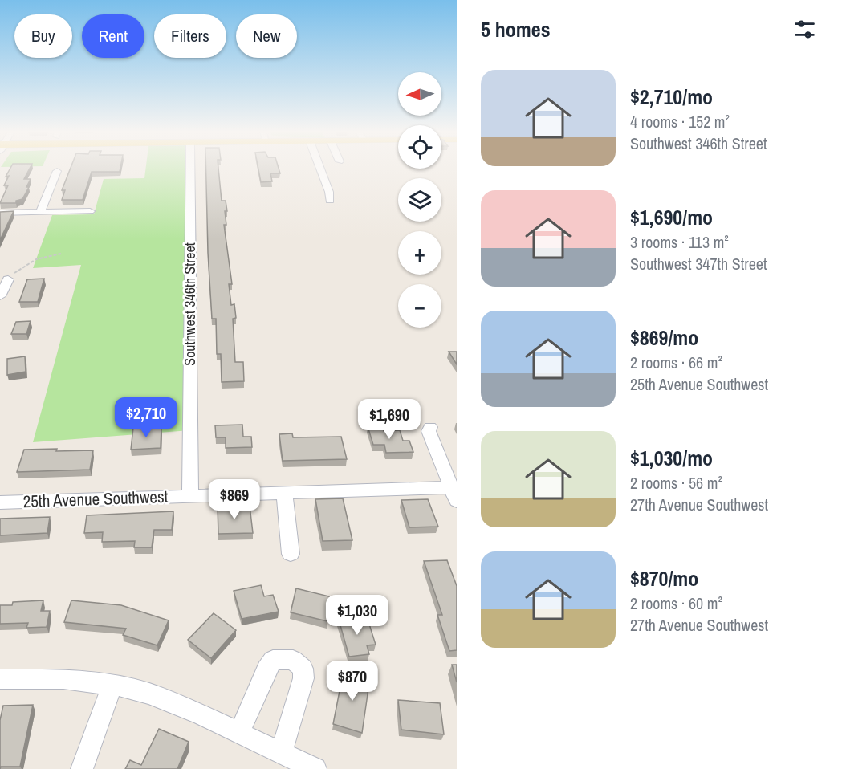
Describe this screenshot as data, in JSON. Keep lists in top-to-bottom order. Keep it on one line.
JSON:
{"streets":{"street":["Southwest 346th Street","25th Avenue Southwest"]},"crossings":[["Southwest 346th Street","25th Avenue Southwest"]],"north":"left","page":{"heading":"5 homes","chip":["Buy","Rent","Filters","New"],"list":[{"name":"$2,710/mo","note":"4 rooms · 152 m² · Southwest 346th Street"},{"name":"$1,690/mo","note":"3 rooms · 113 m² · Southwest 347th Street"},{"name":"$869/mo","note":"2 rooms · 66 m² · 25th Avenue Southwest"},{"name":"$1,030/mo","note":"2 rooms · 56 m² · 27th Avenue Southwest"},{"name":"$870/mo","note":"2 rooms · 60 m² · 27th Avenue Southwest"}],"map_buttons":["+","−"],"price":["$2,710","$1,690","$869","$1,030","$870"]}}
